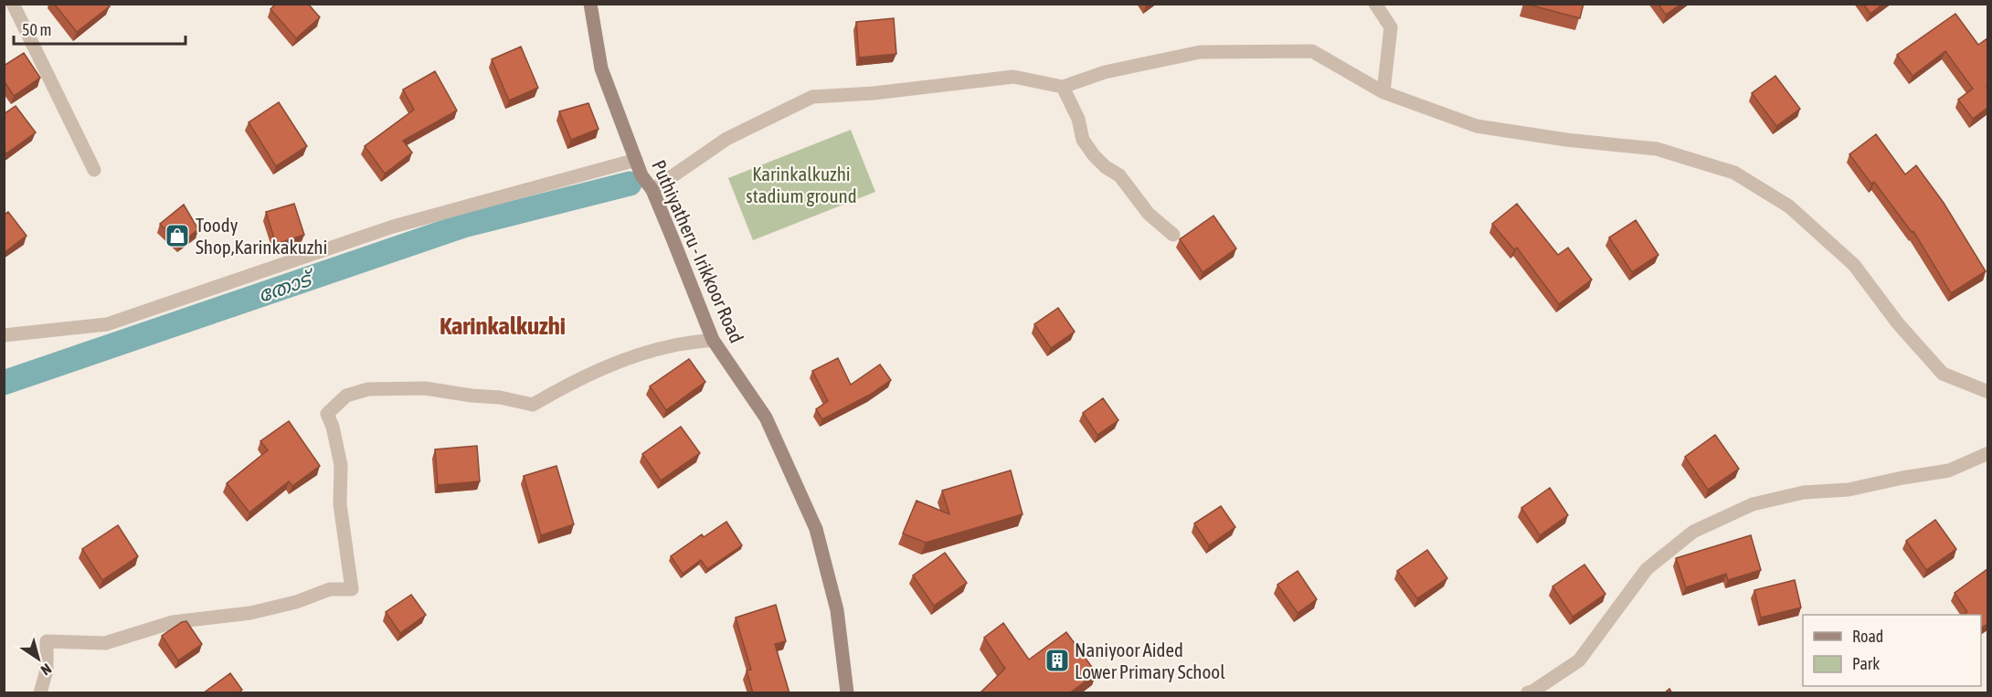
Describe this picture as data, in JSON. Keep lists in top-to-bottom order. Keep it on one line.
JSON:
{"streets":{"main road":["Puthiyatheru - Irikkoor Road"]},"districts":["Karinkalkuzhi"],"water":["തോട്"],"parks":["Karinkalkuzhi stadium ground"],"places":{"shop":["Toody Shop,Karinkakuzhi"],"building":["Naniyoor Aided Lower Primary School"]},"legend":["Road","Park"],"scale_bar":"50 m","north":"bottom right"}
